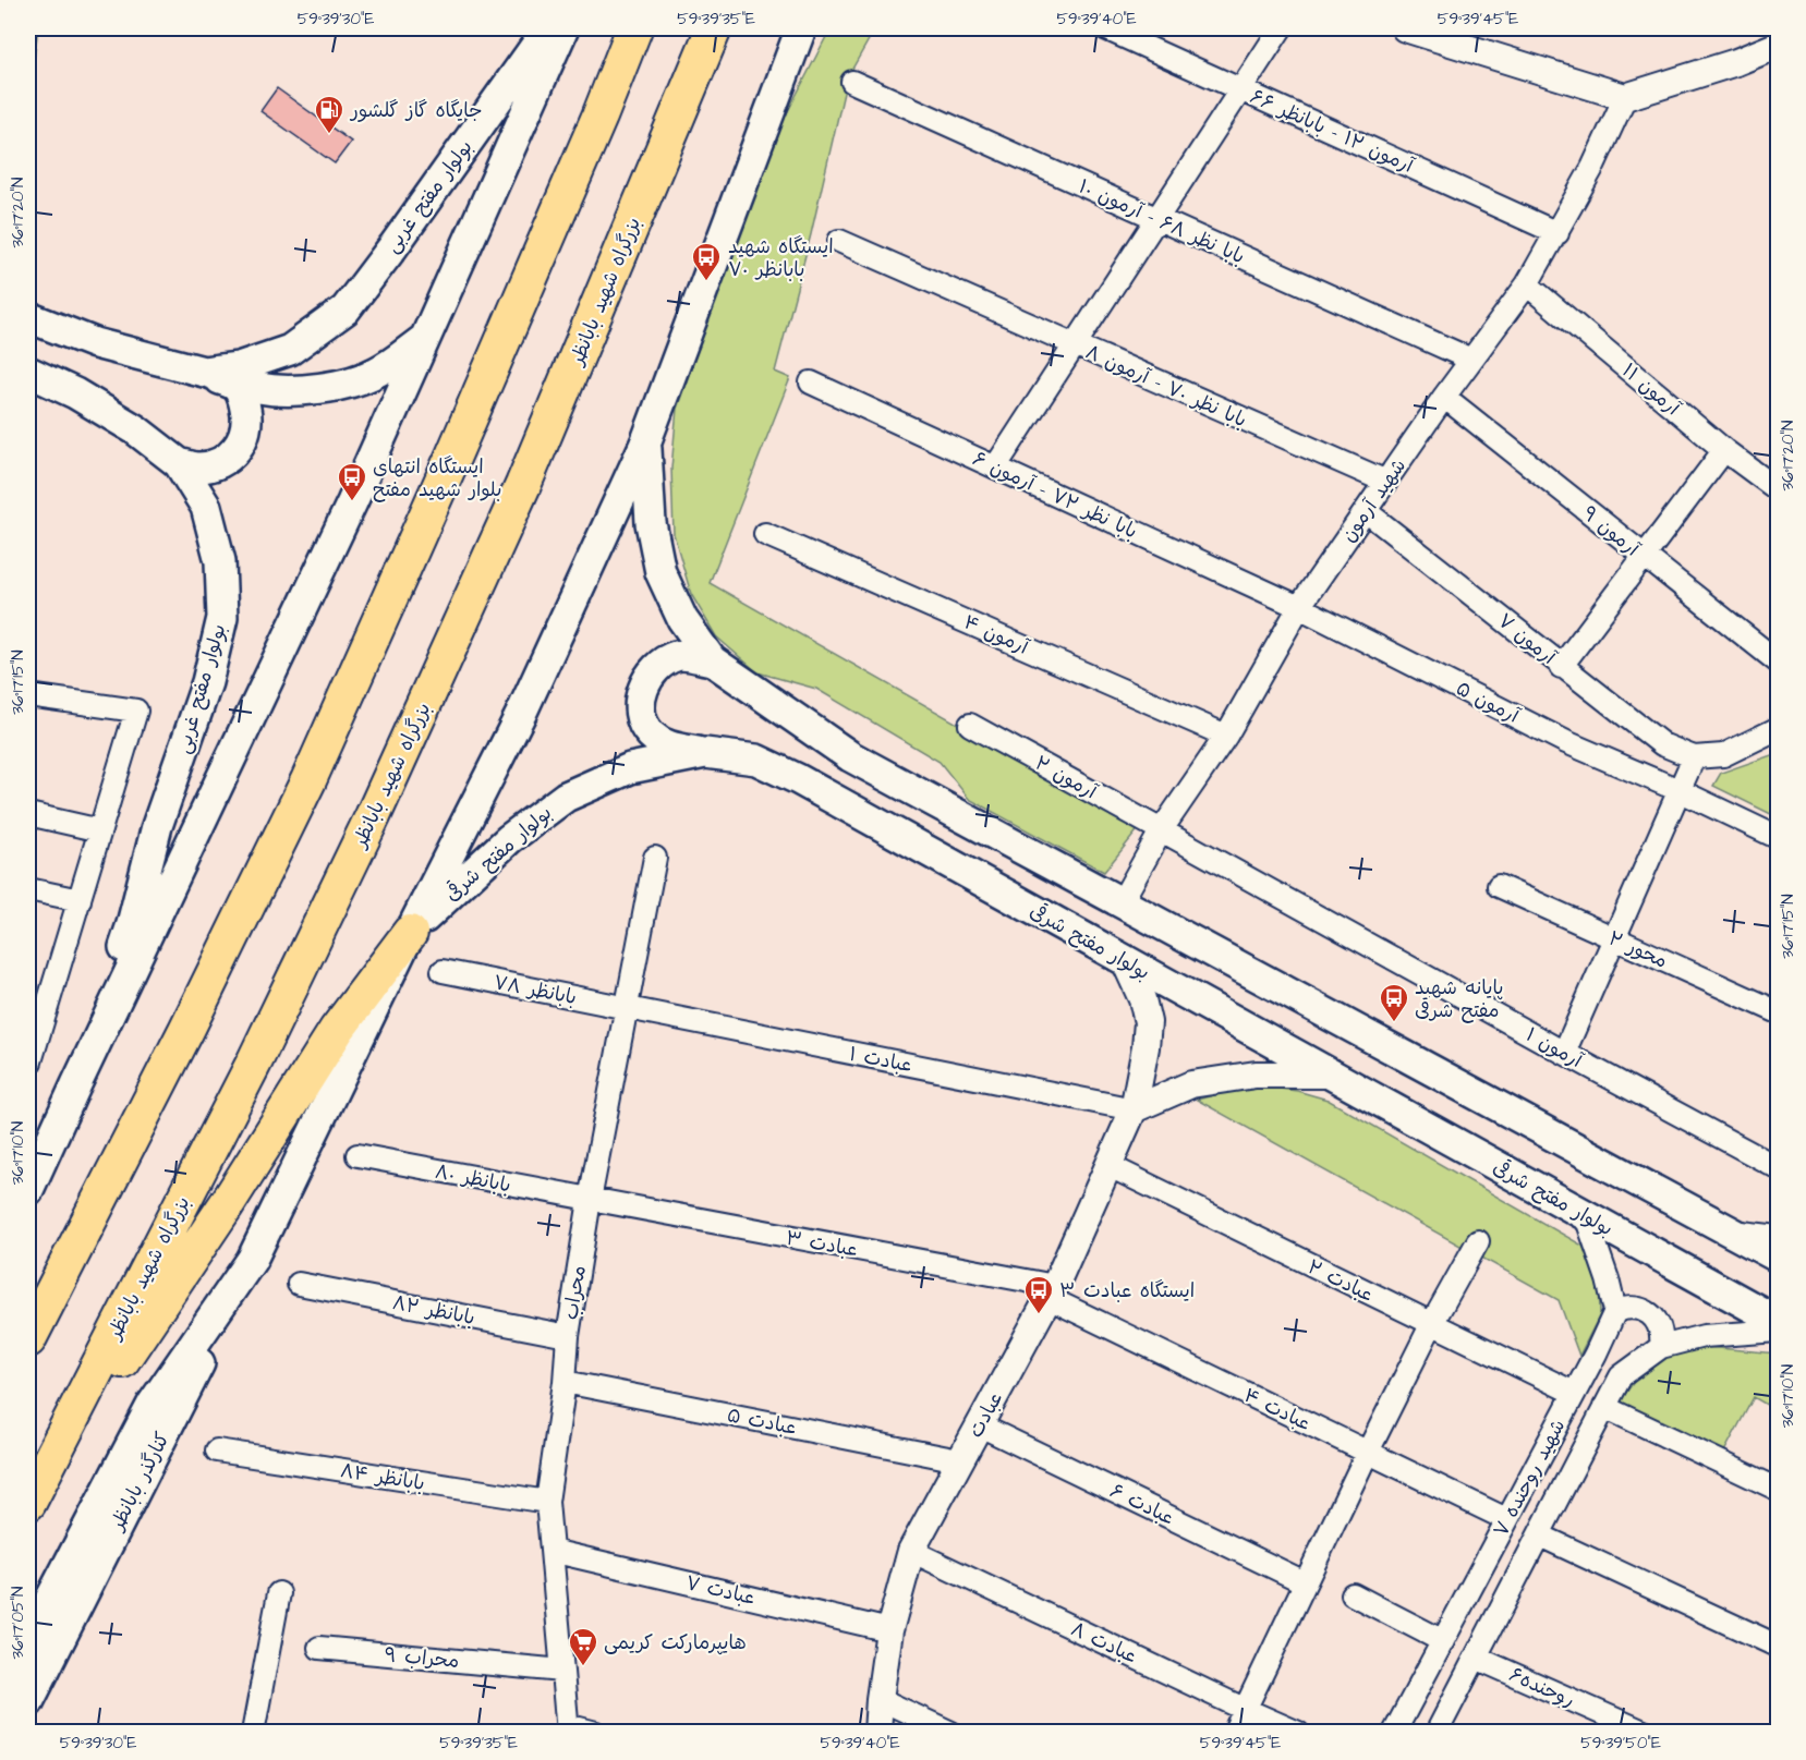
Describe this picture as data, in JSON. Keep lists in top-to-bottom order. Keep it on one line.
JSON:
{"streets":{"highway":["بزرگراه شهید بابانظر"],"main road":["بولوار مفتح غربی","بولوار مفتح شرقی","کنارگذر بابانظر"],"street":["آرمون ۱۲ - بابانظر ۶۶","بابا نظر ۶۸ - آرمون ۱۰","بابا نظر ۷۰ - آرمون ۸","آرمون ۱۱","بابا نظر ۷۲ - آرمون ۶","شهید آرمون","آرمون ۹","آرمون ۴","آرمون ۷","آرمون ۵","آرمون ۲","محور ۲","بابانظر ۷۸","آرمون ۱","عبادت ۱","بابانظر ۸۰","عبادت ۳","عبادت ۲","محراب","بابانظر ۸۲","عبادت ۴","عبادت","عبادت ۵","بابانظر ۸۴","شهید روحنده ۷","عبادت ۶","عبادت ۷","عبادت ۸","محراب ۹","روحنده۶"]},"crossings":[["آرمون ۱۲ - بابانظر ۶۶","شهید آرمون"],["بابا نظر ۶۸ - آرمون ۱۰","شهید آرمون"],["بابا نظر ۷۰ - آرمون ۸","شهید آرمون"],["آرمون ۱۱","شهید آرمون"],["بابا نظر ۷۲ - آرمون ۶","شهید آرمون"],["بابا نظر ۷۲ - آرمون ۶","آرمون ۵"],["شهید آرمون","آرمون ۹"],["شهید آرمون","آرمون ۴"],["شهید آرمون","آرمون ۷"],["شهید آرمون","آرمون ۵"],["شهید آرمون","آرمون ۲"],["شهید آرمون","آرمون ۱"],["آرمون ۲","آرمون ۱"],["بولوار مفتح شرقی","عبادت"],["بابانظر ۷۸","عبادت ۱"],["بابانظر ۷۸","محراب"],["عبادت ۱","محراب"],["عبادت ۱","عبادت"],["بابانظر ۸۰","عبادت ۳"],["بابانظر ۸۰","محراب"],["عبادت ۳","محراب"],["عبادت ۳","عبادت ۴"],["عبادت ۳","عبادت"],["عبادت ۲","عبادت"],["عبادت ۲","شهید روحنده ۷"],["محراب","بابانظر ۸۲"],["محراب","عبادت ۵"],["محراب","بابانظر ۸۴"],["محراب","عبادت ۷"],["محراب","محراب ۹"],["عبادت ۴","عبادت"],["عبادت ۴","شهید روحنده ۷"],["عبادت","عبادت ۵"],["عبادت","عبادت ۶"],["عبادت","عبادت ۷"],["عبادت","عبادت ۸"],["شهید روحنده ۷","روحنده۶"]],"places":{"fuel station":["جایگاه گاز گلشور"],"bus stop":["ایستگاه شهید بابانظر ۷۰","ایستگاه انتهای بلوار شهید مفتح","پایانه شهید مفتح شرقی","ایستگاه عبادت ۳"],"supermarket":["هایپرمارکت کریمی"]},"coordinates":["59°39'30\"E","59°39'35\"E","59°39'40\"E","59°39'45\"E","36°17'20\"N","36°17'15\"N","36°17'10\"N","36°17'05\"N","59°39'50\"E"]}
